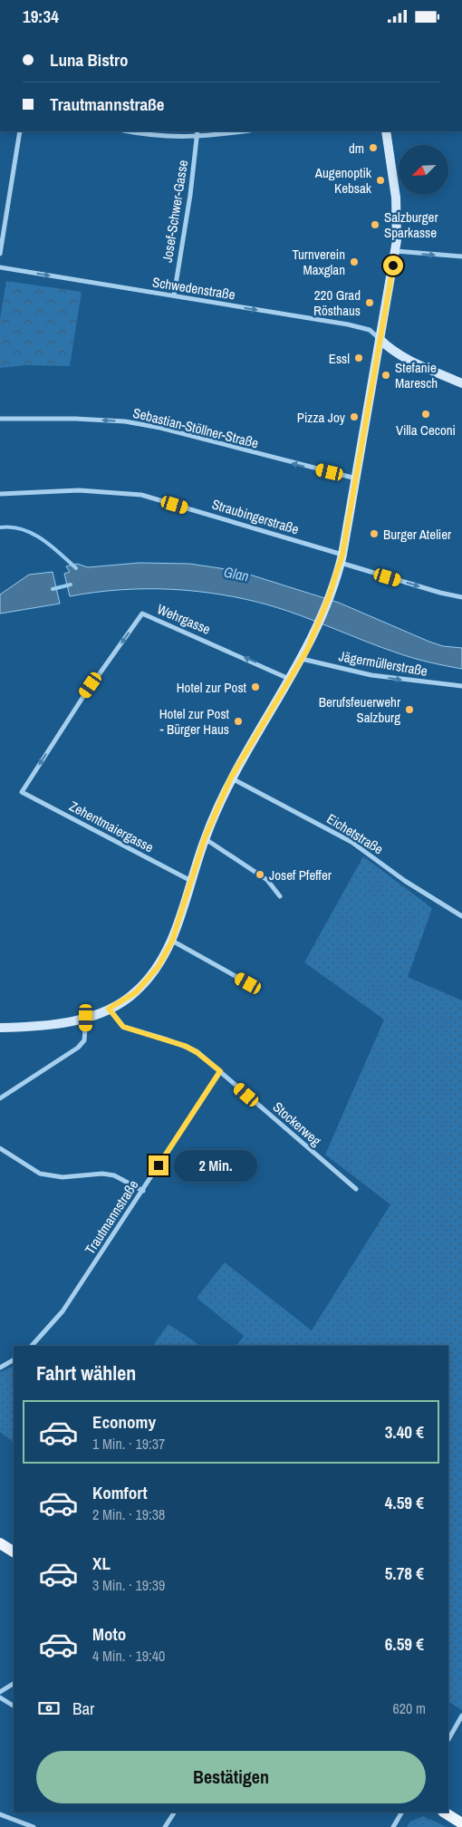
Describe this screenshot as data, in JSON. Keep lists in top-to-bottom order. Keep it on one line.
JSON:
{"streets":{"street":["Josef-Schwer-Gasse","Schwedenstraße","Sebastian-Stöllner-Straße","Straubingerstraße","Wehrgasse","Jägermüllerstraße","Zehentmaiergasse","Eichetstraße","Stockerweg","Trautmannstraße"]},"crossings":[["Josef-Schwer-Gasse","Schwedenstraße"],["Wehrgasse","Zehentmaiergasse"],["Stockerweg","Trautmannstraße"]],"one_way":["Schwedenstraße","Sebastian-Stöllner-Straße","Jägermüllerstraße"],"water":["Glan"],"places":["dm","Augenoptik Kebsak","Salzburger Sparkasse","Turnverein Maxglan","220 Grad Rösthaus","Essl","Stefanie Maresch","Villa Ceconi","Pizza Joy","Burger Atelier","Hotel zur Post","Berufsfeuerwehr Salzburg","Hotel zur Post - Bürger Haus","Josef Pfeffer"],"north":"bottom left","page":{"status":"19:34","banner":["Luna Bistro","Trautmannstraße"],"bubble":"2 Min.","heading":"Fahrt wählen","list":[{"name":"Economy","note":"1 Min. · 19:37","value":"3.40 €"},{"name":"Komfort","note":"2 Min. · 19:38","value":"4.59 €"},{"name":"XL","note":"3 Min. · 19:39","value":"5.78 €"},{"name":"Moto","note":"4 Min. · 19:40","value":"6.59 €"}],"pay":["Bar","620 m"],"buttons":"Bestätigen"}}
